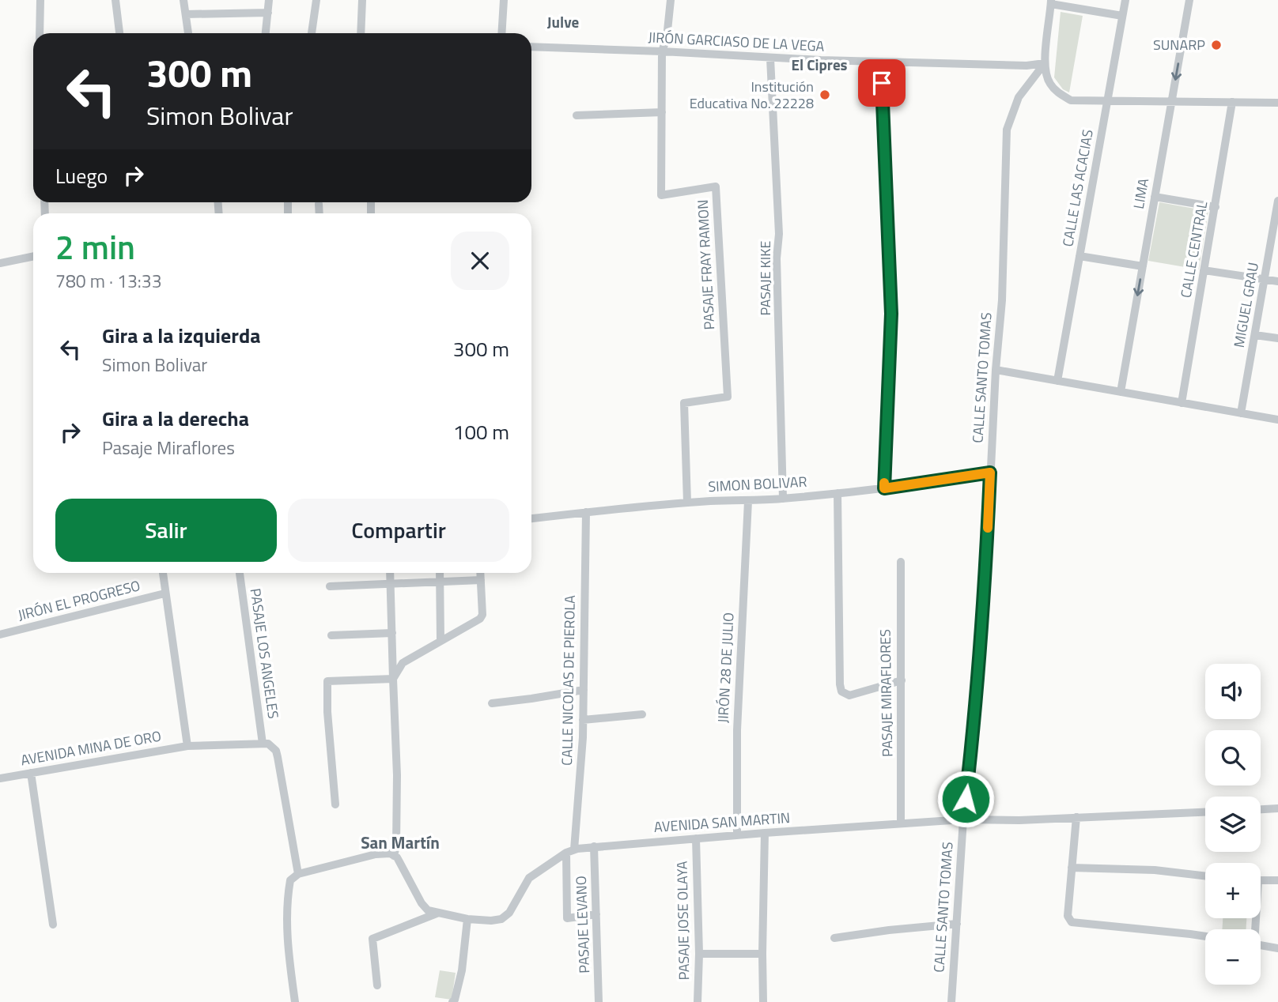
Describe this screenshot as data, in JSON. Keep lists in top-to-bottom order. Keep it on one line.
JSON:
{"streets":{"street":["JIRÓN GARCIASO DE LA VEGA","CALLE LAS ACACIAS","LIMA","CALLE CENTRAL","PASAJE FRAY RAMON","PASAJE KIKE","MIGUEL GRAU","CALLE SANTO TOMAS","SIMON BOLIVAR","JIRÓN EL PROGRESO","PASAJE LOS ANGELES","JIRÓN 28 DE JULIO","CALLE NICOLAS DE PIEROLA","PASAJE MIRAFLORES","AVENIDA MINA DE ORO","AVENIDA SAN MARTIN","PASAJE JOSE OLAYA","PASAJE LEVANO"]},"crossings":[["JIRÓN GARCIASO DE LA VEGA","PASAJE FRAY RAMON"],["JIRÓN GARCIASO DE LA VEGA","PASAJE KIKE"],["JIRÓN GARCIASO DE LA VEGA","CALLE SANTO TOMAS"],["PASAJE FRAY RAMON","SIMON BOLIVAR"],["PASAJE KIKE","SIMON BOLIVAR"],["CALLE SANTO TOMAS","SIMON BOLIVAR"],["CALLE SANTO TOMAS","AVENIDA SAN MARTIN"],["SIMON BOLIVAR","JIRÓN 28 DE JULIO"],["SIMON BOLIVAR","CALLE NICOLAS DE PIEROLA"],["PASAJE LOS ANGELES","AVENIDA MINA DE ORO"],["JIRÓN 28 DE JULIO","AVENIDA SAN MARTIN"],["CALLE NICOLAS DE PIEROLA","AVENIDA SAN MARTIN"],["CALLE NICOLAS DE PIEROLA","PASAJE LEVANO"],["PASAJE MIRAFLORES","AVENIDA SAN MARTIN"],["AVENIDA SAN MARTIN","PASAJE JOSE OLAYA"],["AVENIDA SAN MARTIN","PASAJE LEVANO"]],"one_way":["LIMA"],"districts":["Julve","El Cipres","San Martín"],"places":["SUNARP","Institución Educativa No. 22228"],"page":{"turn":["300 m","Simon Bolivar"],"then":"Luego","heading":["2 min","780 m · 13:33"],"list":[{"name":"Gira a la izquierda","note":"Simon Bolivar","value":"300 m"},{"name":"Gira a la derecha","note":"Pasaje Miraflores","value":"100 m"}],"buttons":["Salir","Compartir"],"map_buttons":["+","−"]}}
